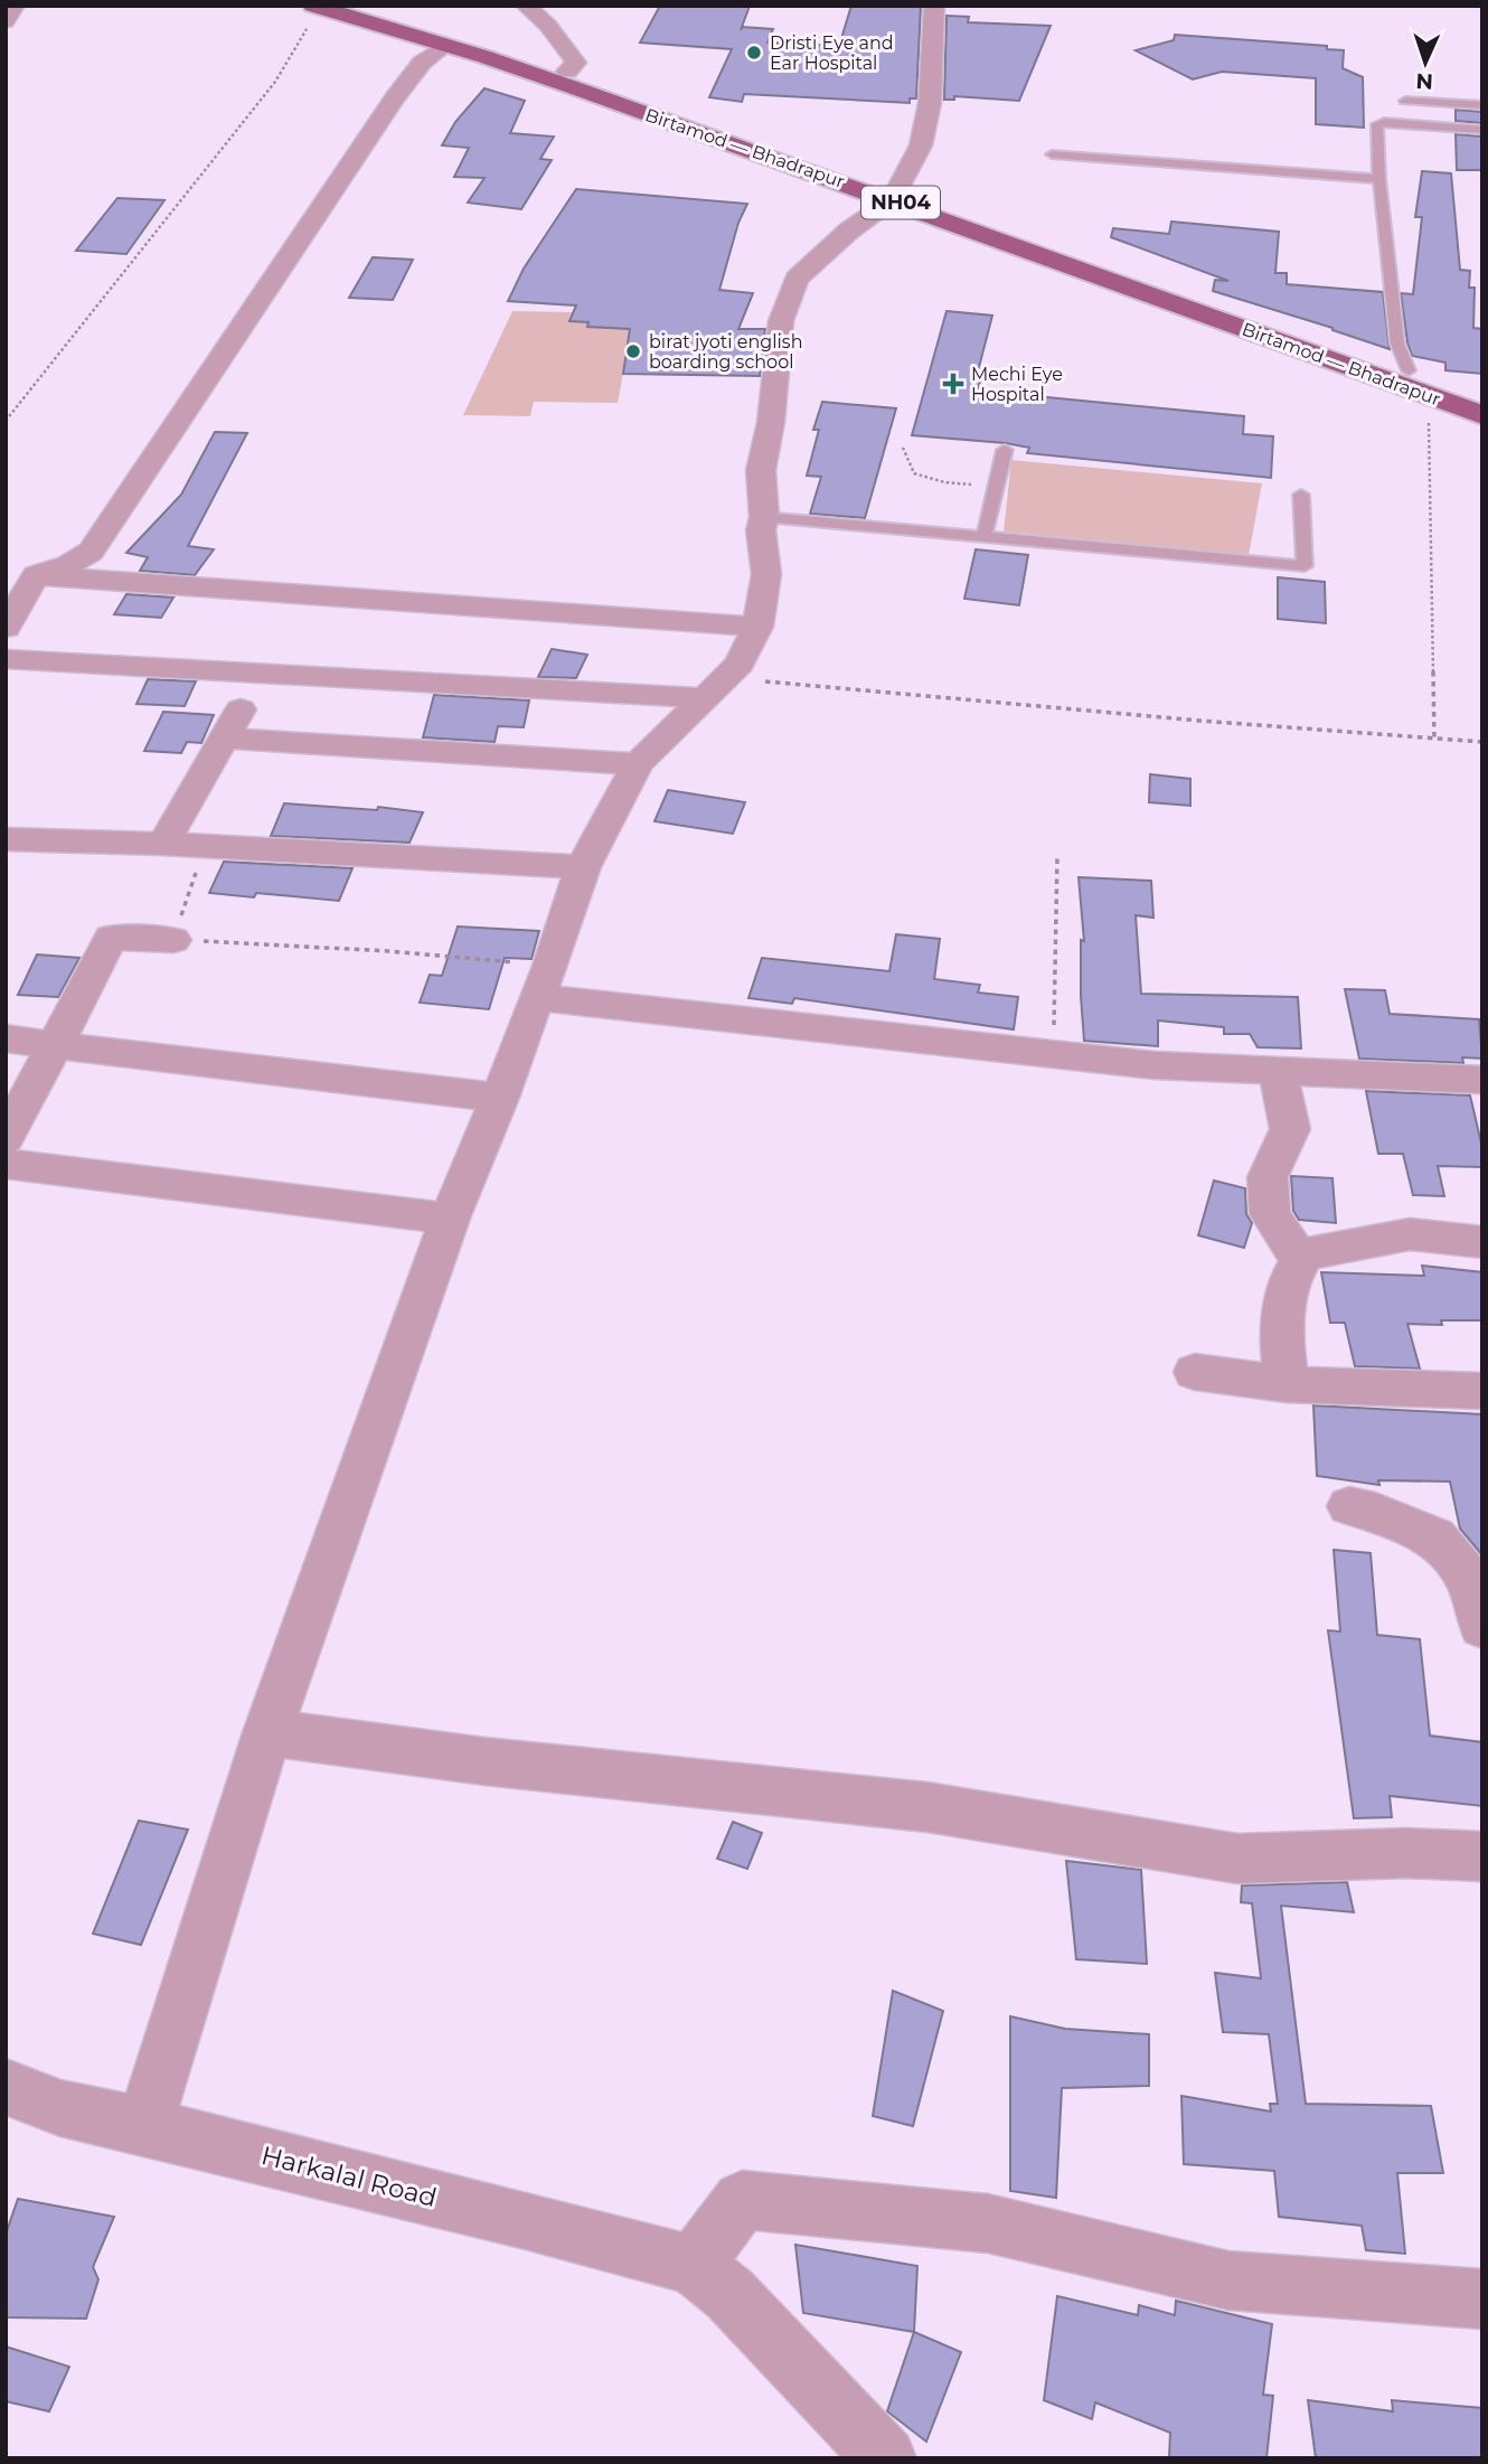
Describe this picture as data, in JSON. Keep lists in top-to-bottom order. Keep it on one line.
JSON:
{"streets":{"main road":["Birtamod — Bhadrapur","NH04"],"street":["Harkalal Road"]},"places":{"other":["Dristi Eye and Ear Hospital","birat jyoti english boarding school"],"health":["Mechi Eye Hospital"]},"north":"bottom"}
